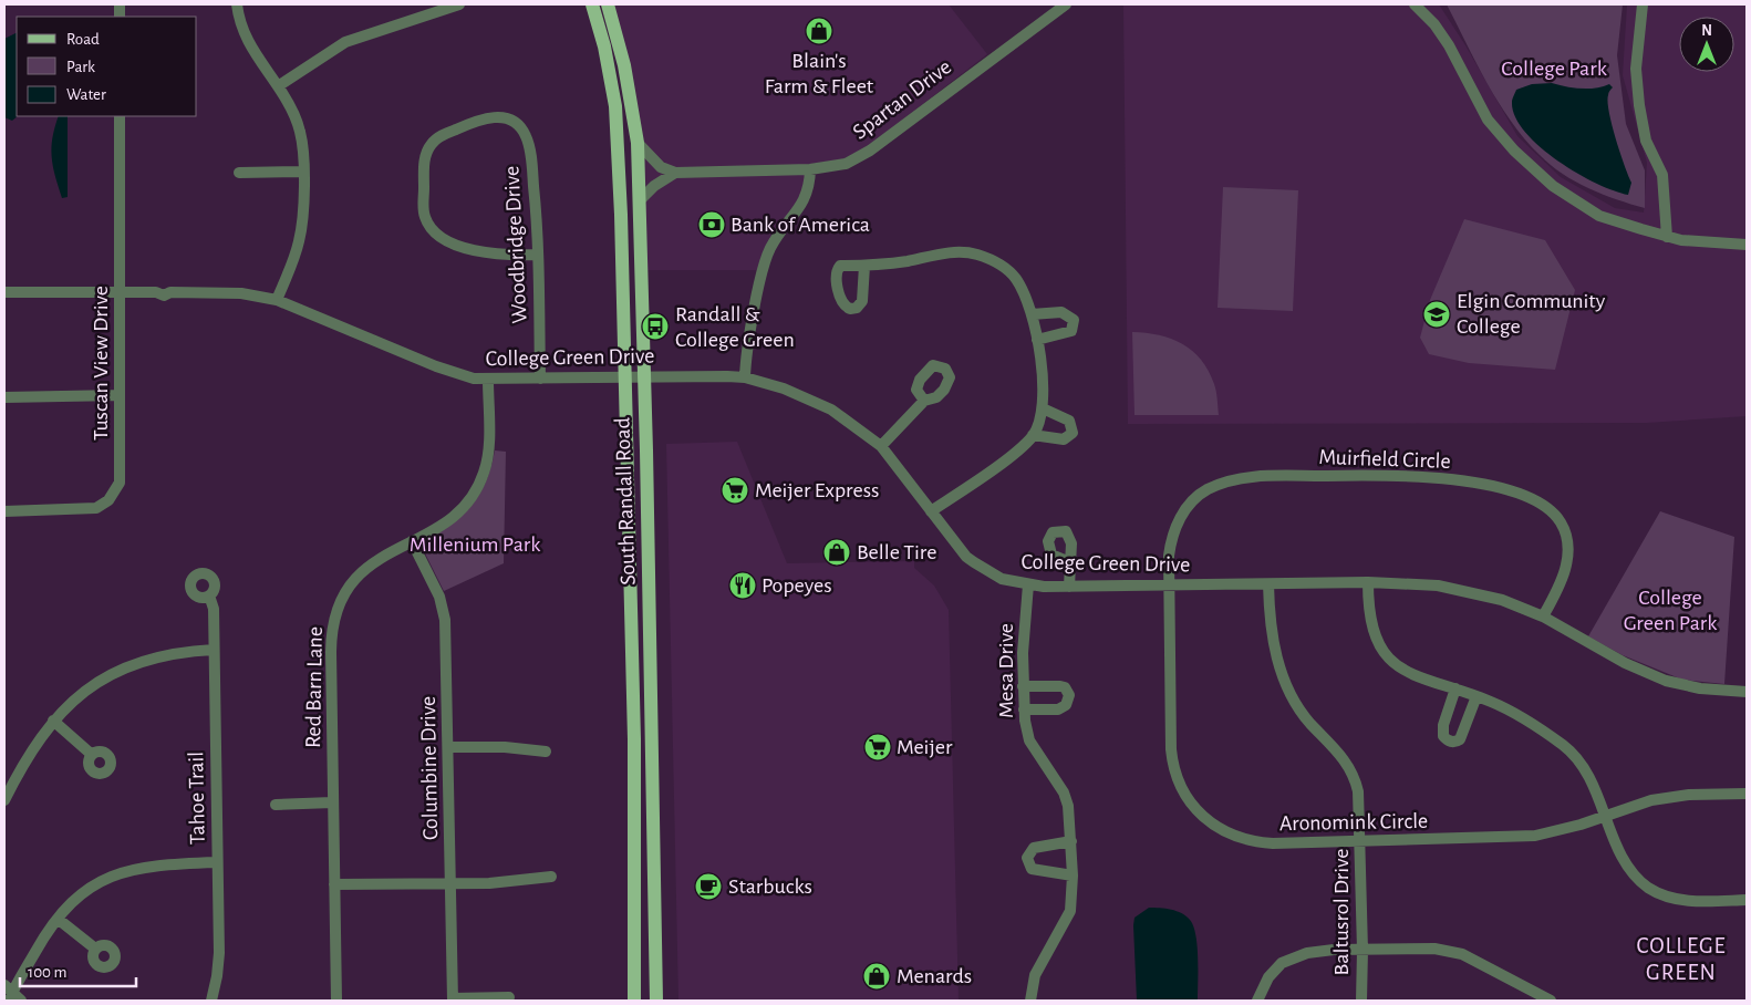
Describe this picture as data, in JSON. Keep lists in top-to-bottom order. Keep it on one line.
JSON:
{"streets":{"main road":["South Randall Road"],"street":["Spartan Drive","Woodbridge Drive","College Green Drive","Tuscan View Drive","Muirfield Circle","Mesa Drive","Red Barn Lane","Columbine Drive","Tahoe Trail","Aronomink Circle","Baltusrol Drive"]},"crossings":[["Woodbridge Drive","College Green Drive"],["College Green Drive","Tuscan View Drive"],["College Green Drive","Muirfield Circle"],["College Green Drive","South Randall Road"],["College Green Drive","Mesa Drive"],["College Green Drive","Red Barn Lane"],["College Green Drive","Aronomink Circle"],["College Green Drive","Baltusrol Drive"],["Muirfield Circle","Aronomink Circle"],["Red Barn Lane","Columbine Drive"],["Aronomink Circle","Baltusrol Drive"]],"districts":["COLLEGE GREEN"],"parks":["College Park","Millenium Park","College Green Park"],"places":{"shop":["Blain's Farm & Fleet","Belle Tire","Menards"],"bank":["Bank of America"],"school or university":["Elgin Community College"],"bus stop":["Randall & College Green"],"supermarket":["Meijer Express","Meijer"],"restaurant":["Popeyes"],"cafe":["Starbucks"]},"legend":["Road","Park","Water"],"scale_bar":"100 m","north":"top"}
